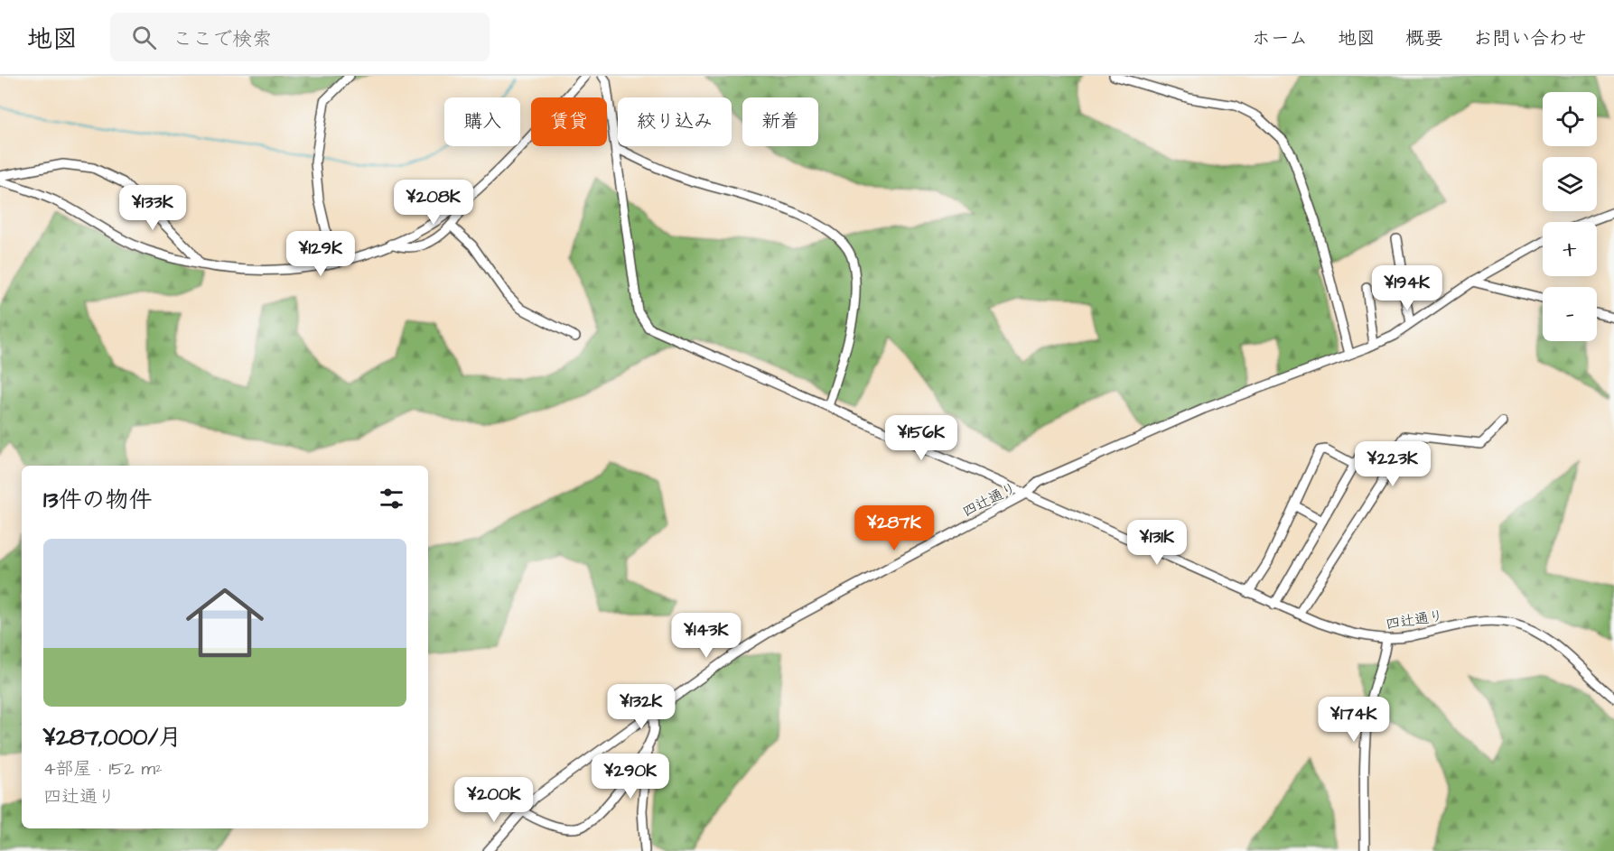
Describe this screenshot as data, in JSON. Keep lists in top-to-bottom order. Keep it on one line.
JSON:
{"streets":{"street":["四辻通り"]},"page":{"header":"地図","search":"ここで検索","nav":["ホーム","地図","概要","お問い合わせ"],"map_buttons":["+","−"],"chip":["購入","賃貸","絞り込み","新着"],"price":["¥208K","¥133K","¥129K","¥194K","¥156K","¥223K","¥287K","¥131K","¥143K","¥132K","¥174K","¥290K","¥200K"],"heading":"13件の物件","list":[{"name":"¥287,000/月","note":"4部屋 · 152 m² · 四辻通り"}]}}
